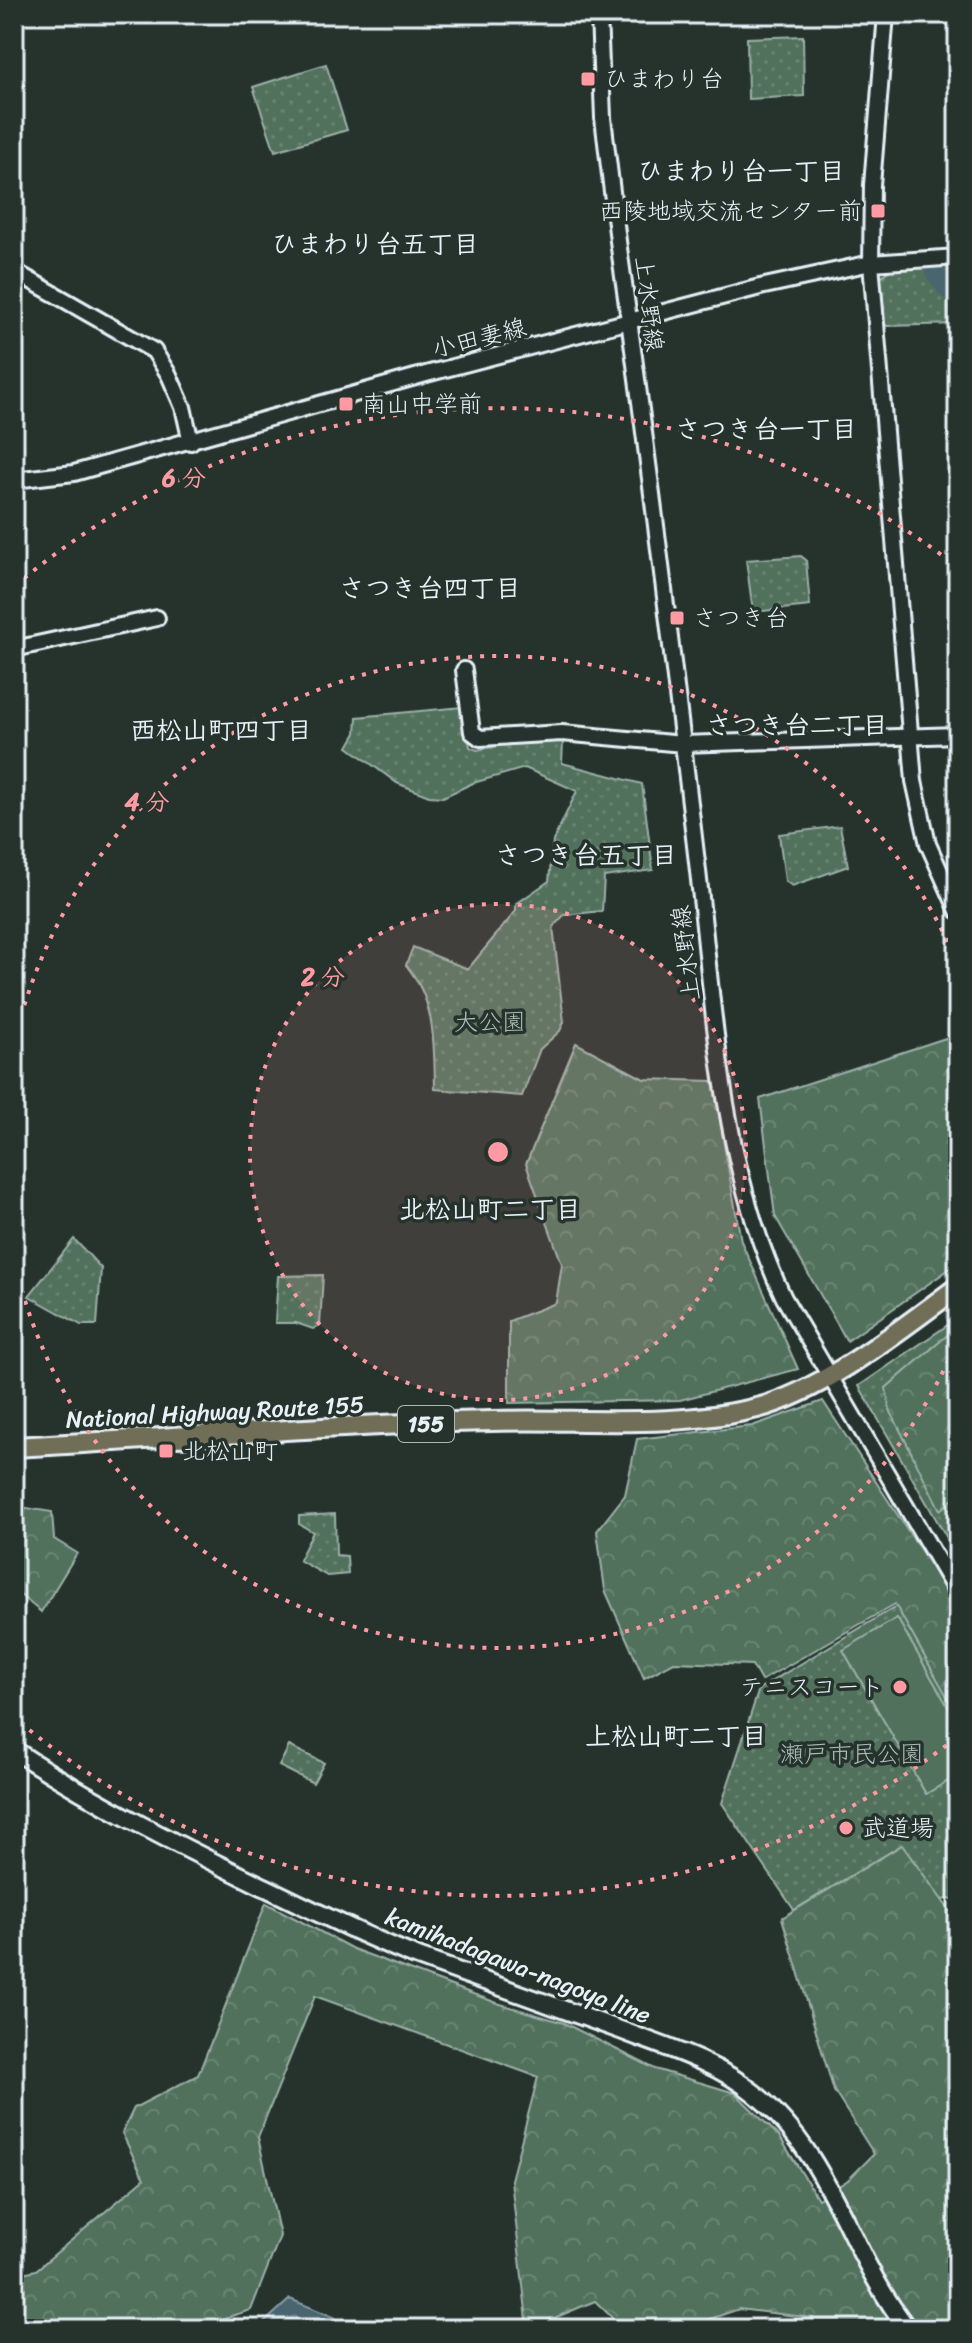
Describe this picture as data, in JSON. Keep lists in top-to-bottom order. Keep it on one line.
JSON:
{"streets":{"highway":["National Highway Route 155","155"],"main road":["kamihadagawa-nagoya line"],"street":["上水野線","小田妻線"]},"crossings":[["上水野線","小田妻線"],["上水野線","National Highway Route 155"]],"districts":["ひまわり台一丁目","ひまわり台五丁目","さつき台一丁目","さつき台四丁目","さつき台二丁目","西松山町四丁目","さつき台五丁目","北松山町二丁目","上松山町二丁目"],"parks":["大公園","瀬戸市民公園"],"places":{"transit":["ひまわり台","西陵地域交流センター前","南山中学前","さつき台","北松山町"],"other":["テニスコート","武道場"]},"rings":["6 分","4 分","2 分"]}
